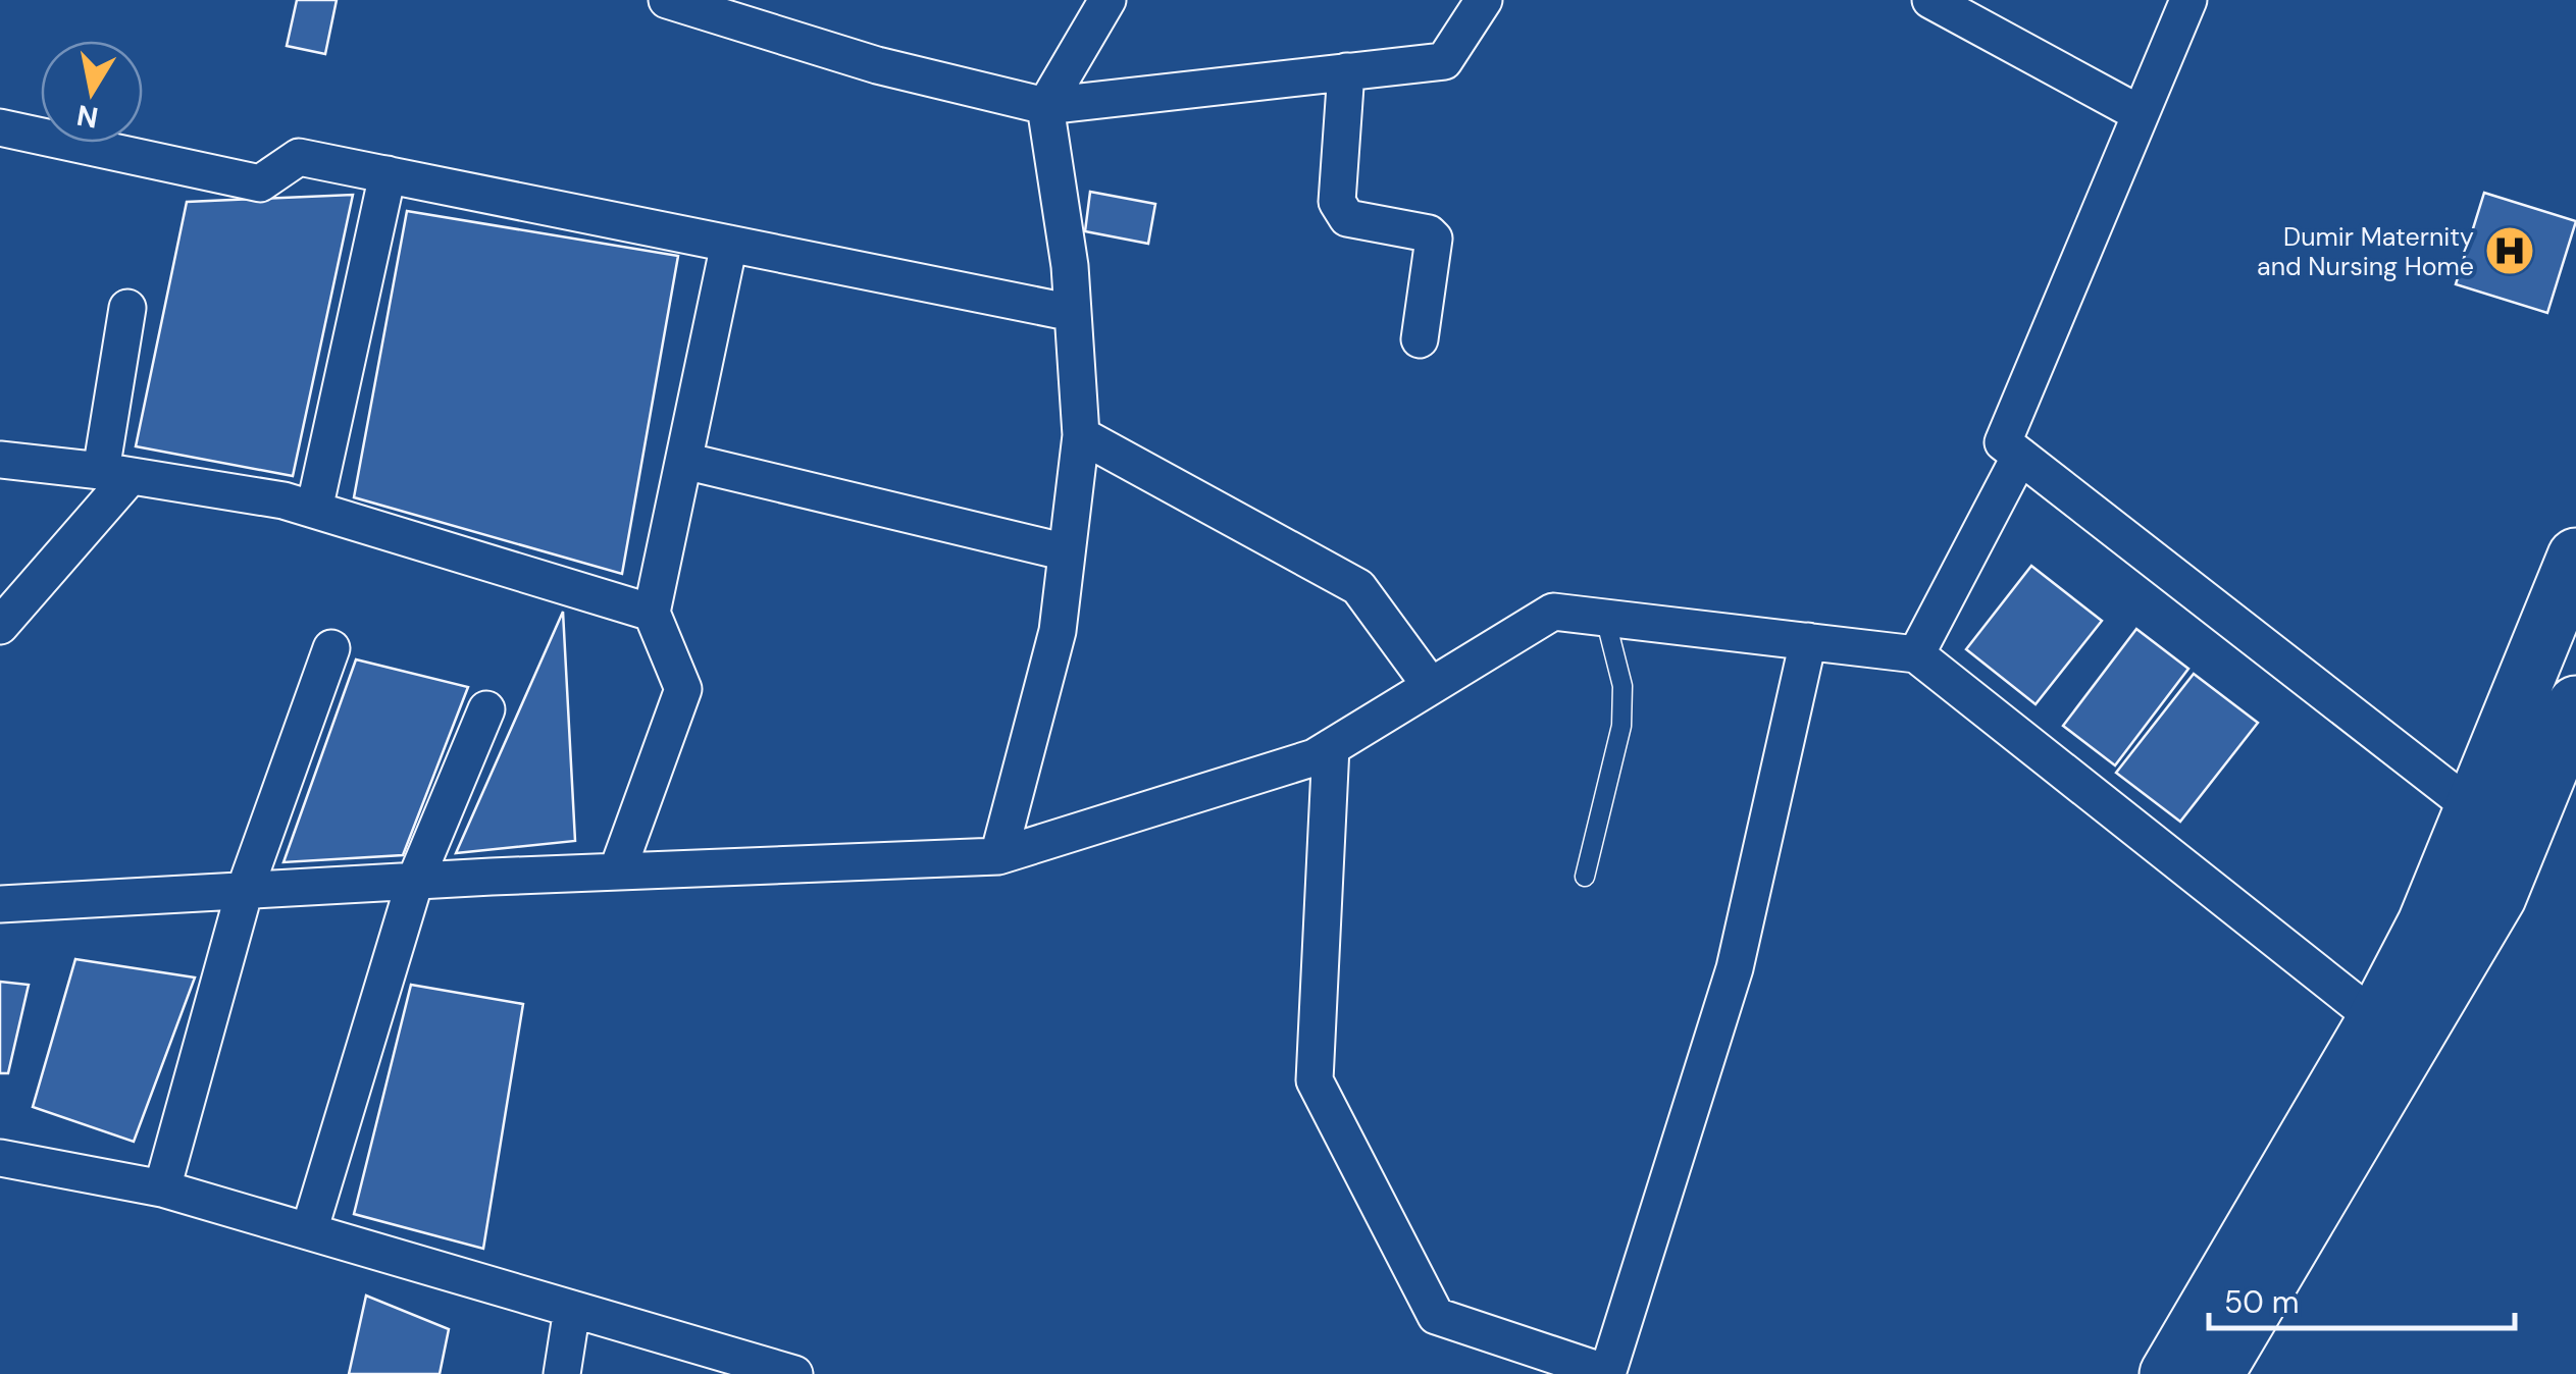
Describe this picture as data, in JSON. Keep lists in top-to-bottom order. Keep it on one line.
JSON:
{"places":{"hospital":["Dumir Maternity and Nursing Home"]},"scale_bar":"50 m","north":"bottom"}
